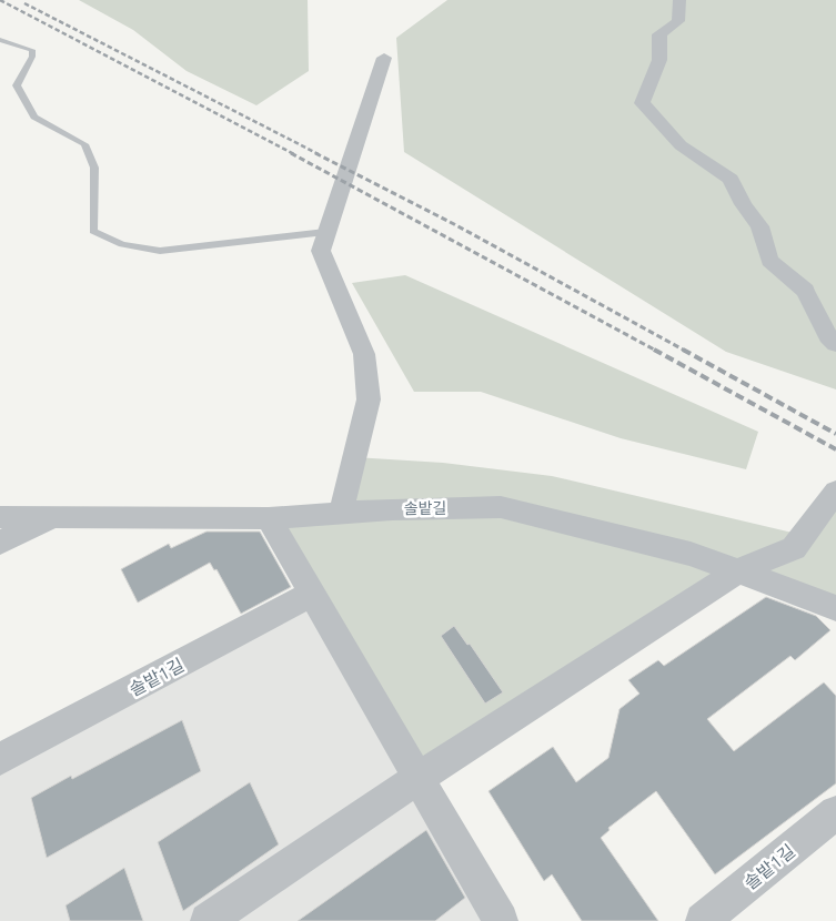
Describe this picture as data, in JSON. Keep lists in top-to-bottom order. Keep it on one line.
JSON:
{"streets":{"street":["솔밭길","솔밭1길"]}}
